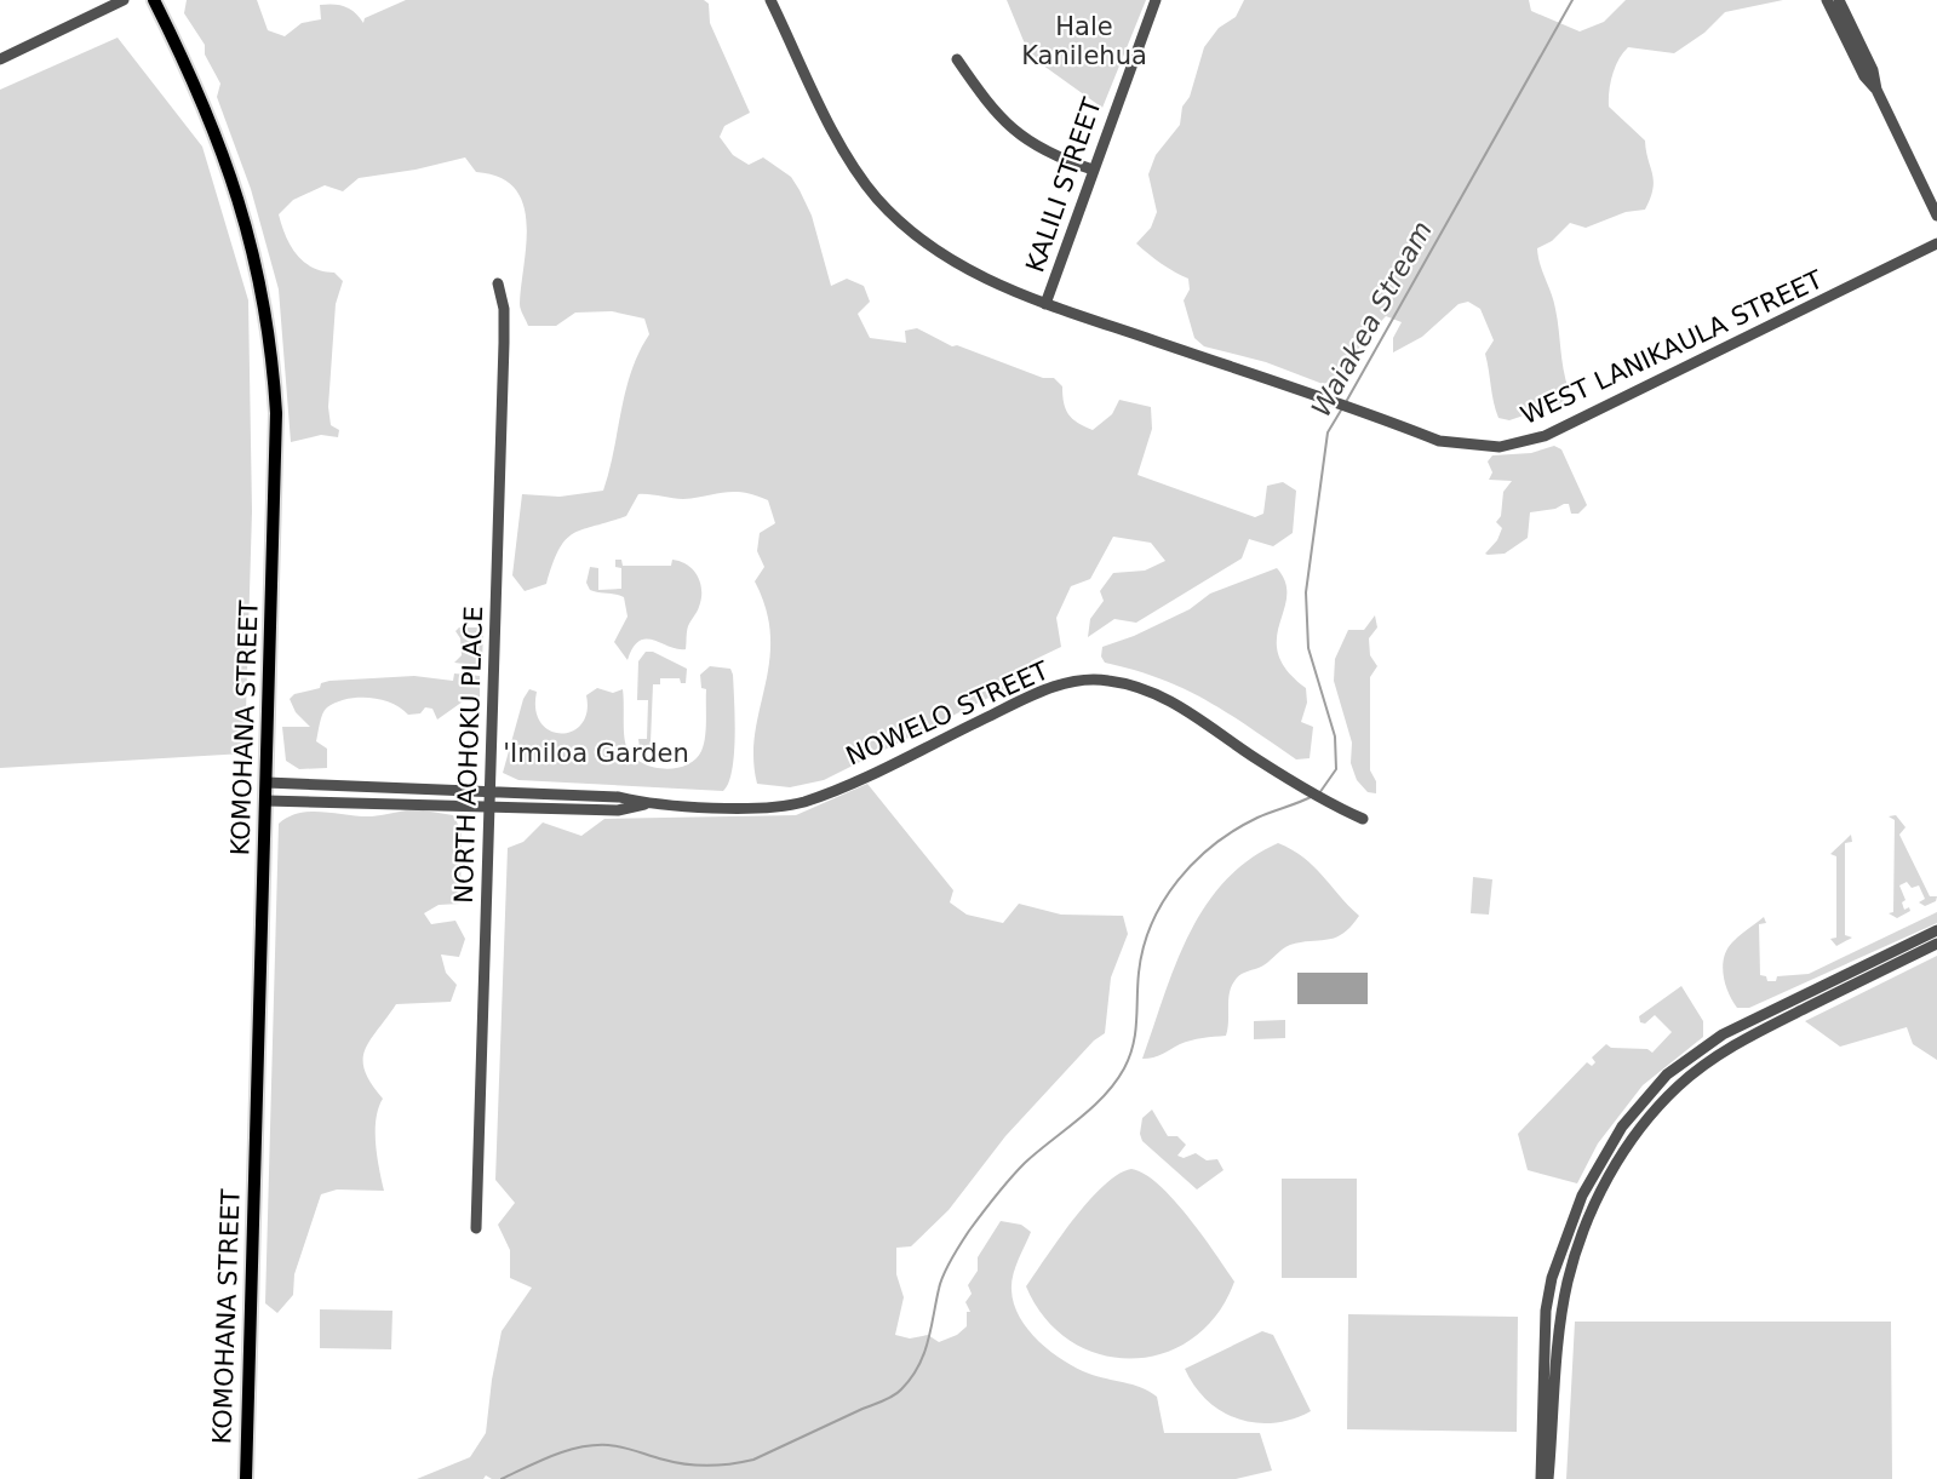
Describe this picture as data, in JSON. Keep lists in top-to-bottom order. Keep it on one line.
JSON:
{"streets":{"main road":["KOMOHANA STREET"],"street":["KALILI STREET","WEST LANIKAULA STREET","NOWELO STREET","NORTH AOHOKU PLACE"]},"crossings":[["KALILI STREET","WEST LANIKAULA STREET"],["NOWELO STREET","KOMOHANA STREET"],["NOWELO STREET","NORTH AOHOKU PLACE"]],"water":["Waiakea Stream"],"parks":["Hale Kanilehua","'Imiloa Garden"]}
